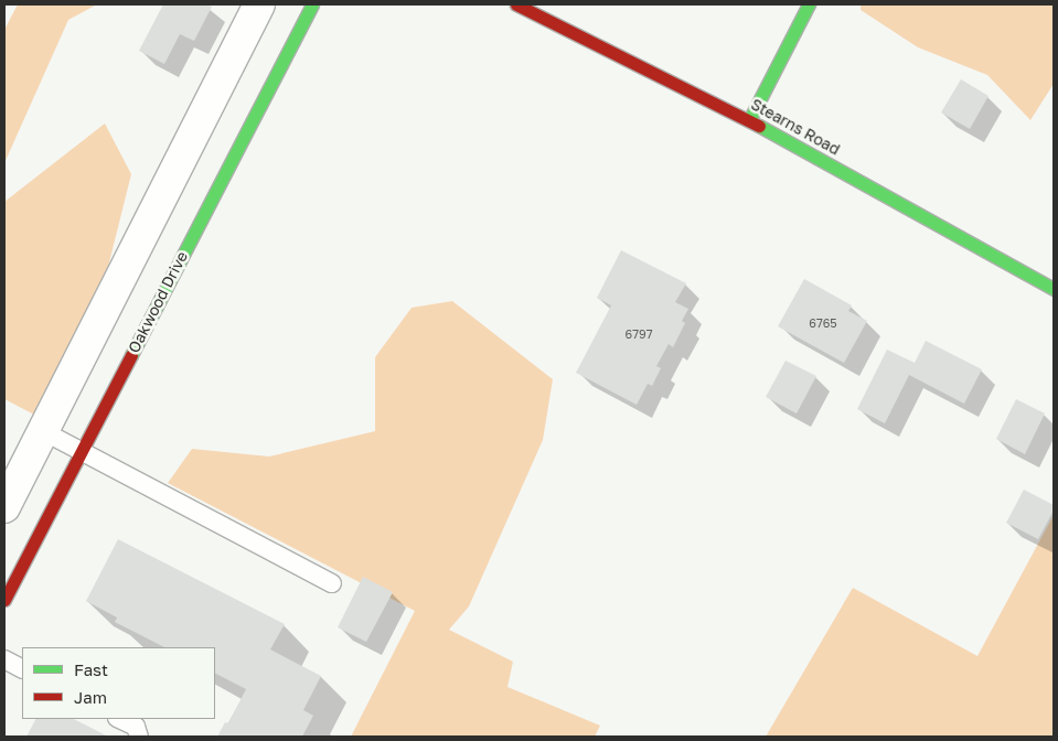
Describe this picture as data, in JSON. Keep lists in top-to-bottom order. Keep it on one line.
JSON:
{"streets":{"street":["Stearns Road","Oakwood Drive"]},"house_numbers":["6765","6797"],"legend":["Fast","Jam"]}
